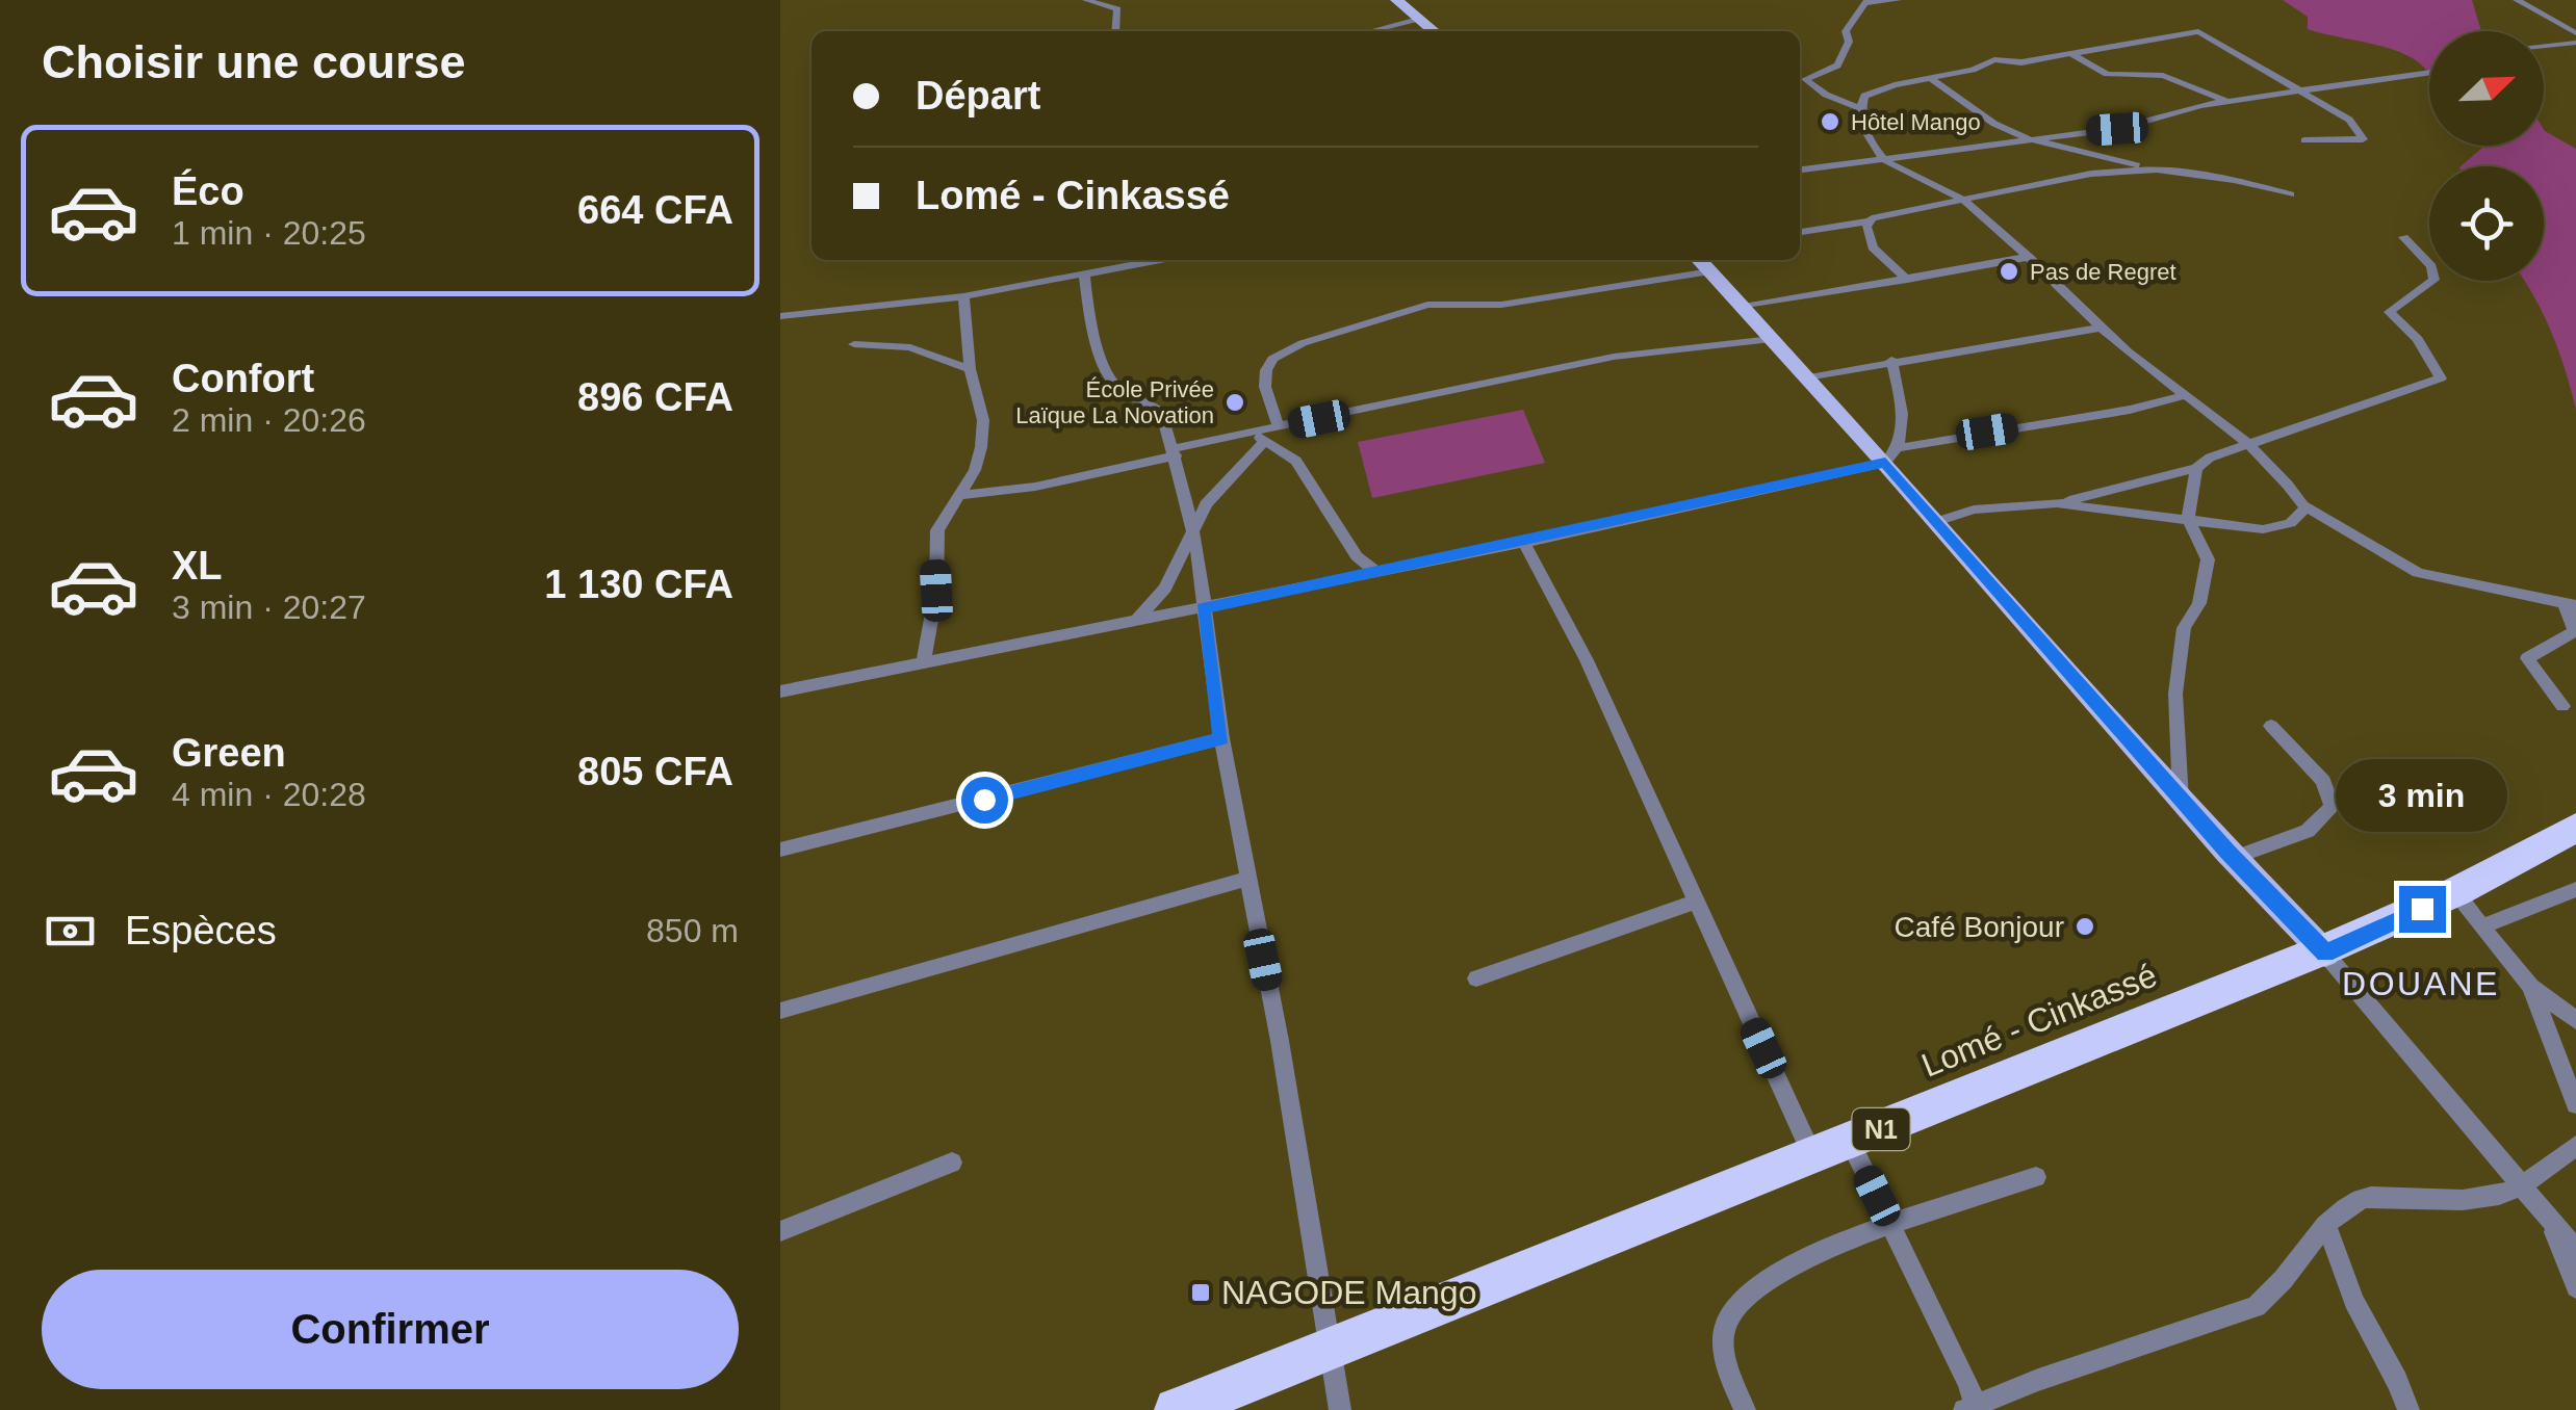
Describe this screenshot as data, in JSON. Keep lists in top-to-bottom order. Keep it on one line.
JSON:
{"streets":{"highway":["Lomé - Cinkassé","N1"]},"districts":["DOUANE"],"places":{"other":["Hôtel Mango","Pas de Regret","École Privée Laïque La Novation","Café Bonjour"],"transit":["NAGODE Mango"]},"north":"top right","page":{"heading":"Choisir une course","banner":["Départ","Lomé - Cinkassé"],"list":[{"name":"Éco","note":"1 min · 20:25","value":"664 CFA"},{"name":"Confort","note":"2 min · 20:26","value":"896 CFA"},{"name":"XL","note":"3 min · 20:27","value":"1 130 CFA"},{"name":"Green","note":"4 min · 20:28","value":"805 CFA"}],"bubble":"3 min","pay":["Espèces","850 m"],"buttons":"Confirmer"}}
